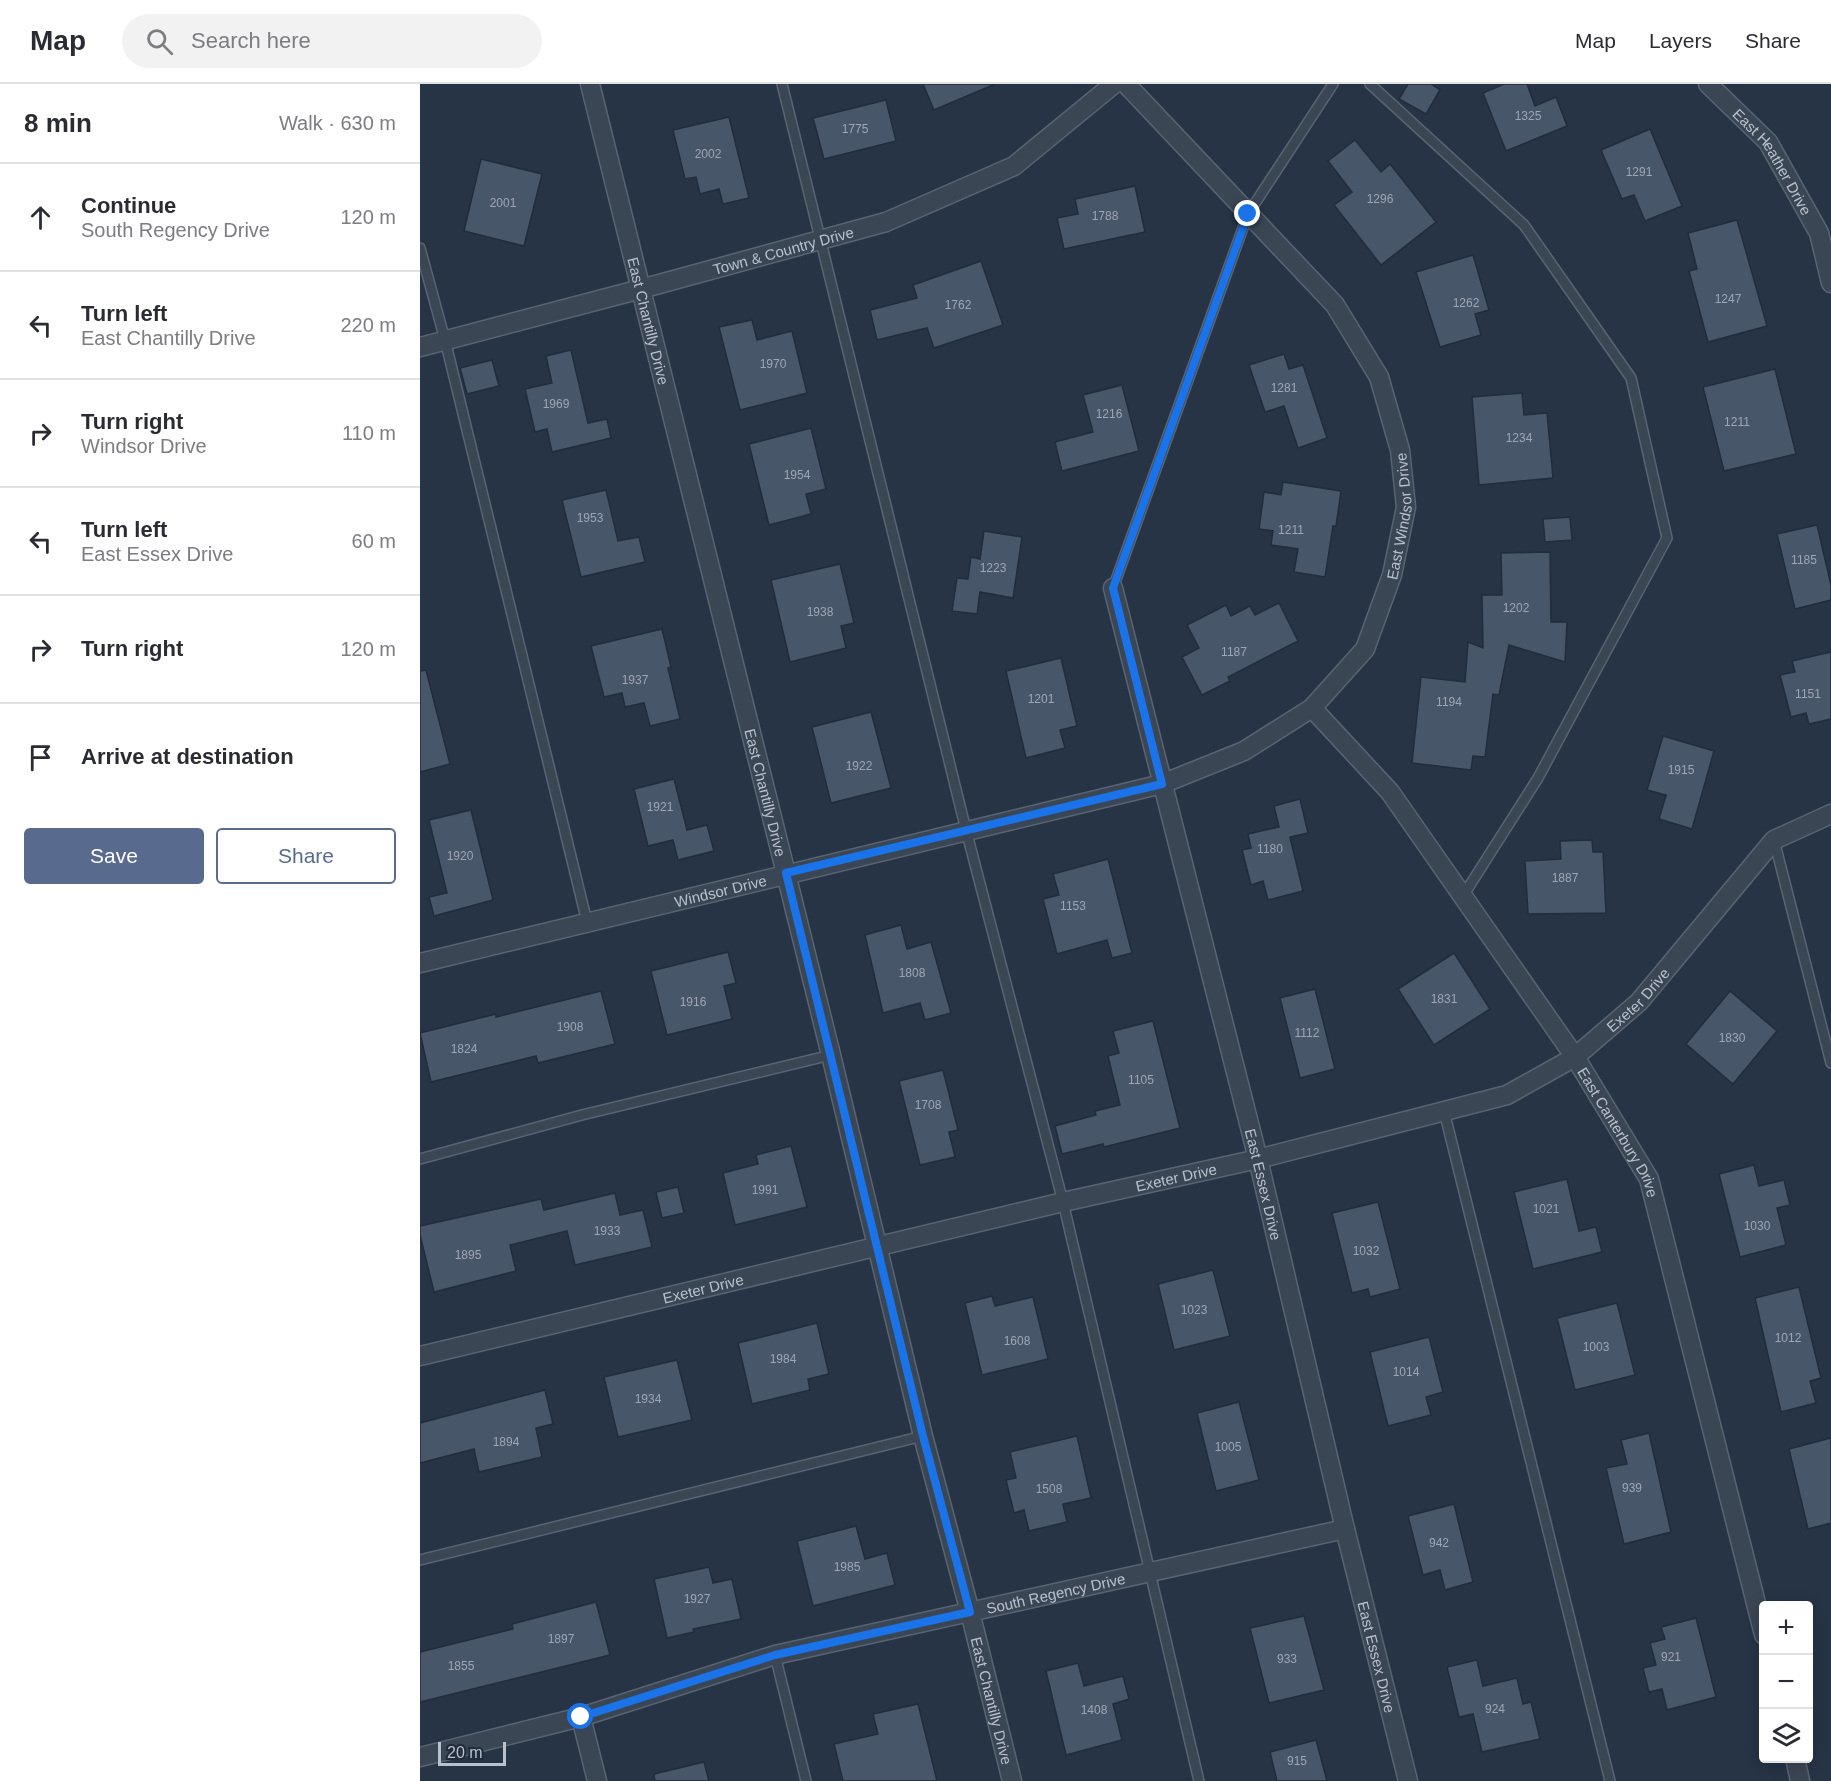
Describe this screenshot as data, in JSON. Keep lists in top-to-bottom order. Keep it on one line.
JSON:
{"streets":{"street":["East Heather Drive","Town & Country Drive","East Chantilly Drive","East Windsor Drive","Windsor Drive","Exeter Drive","East Canterbury Drive","East Essex Drive","South Regency Drive"]},"crossings":[["Town & Country Drive","East Chantilly Drive"],["East Chantilly Drive","Windsor Drive"],["East Chantilly Drive","Exeter Drive"],["East Chantilly Drive","South Regency Drive"],["East Windsor Drive","Windsor Drive"],["East Windsor Drive","East Canterbury Drive"],["East Windsor Drive","East Essex Drive"],["Windsor Drive","East Essex Drive"],["Exeter Drive","East Canterbury Drive"],["Exeter Drive","East Essex Drive"],["East Essex Drive","South Regency Drive"]],"house_numbers":["1325","1775","2002","1291","1296","2001","1788","1247","1262","1762","1970","1281","1969","1216","1211","1234","1954","1953","1211","1185","1223","1202","1938","1187","1937","1151","1201","1194","1922","1915","1921","1180","1920","1887","1153","1808","1831","1916","1908","1112","1830","1824","1105","1708","1991","1021","1030","1933","1032","1895","1023","1012","1608","1003","1984","1014","1934","1894","1005","939","1508","942","1985","1927","1897","921","933","1855","924","1408","915"],"scale_bar":"20 m","page":{"header":"Map","search":"Search here","nav":["Map","Layers","Share"],"heading":["8 min","Walk · 630 m"],"list":[["Continue","South Regency Drive","120 m"],["Turn left","East Chantilly Drive","220 m"],["Turn right","Windsor Drive","110 m"],["Turn left","East Essex Drive","60 m"],["Turn right","120 m"],"Arrive at destination"],"buttons":["Save","Share"],"map_buttons":["+","−"],"scale":"20 m"}}
